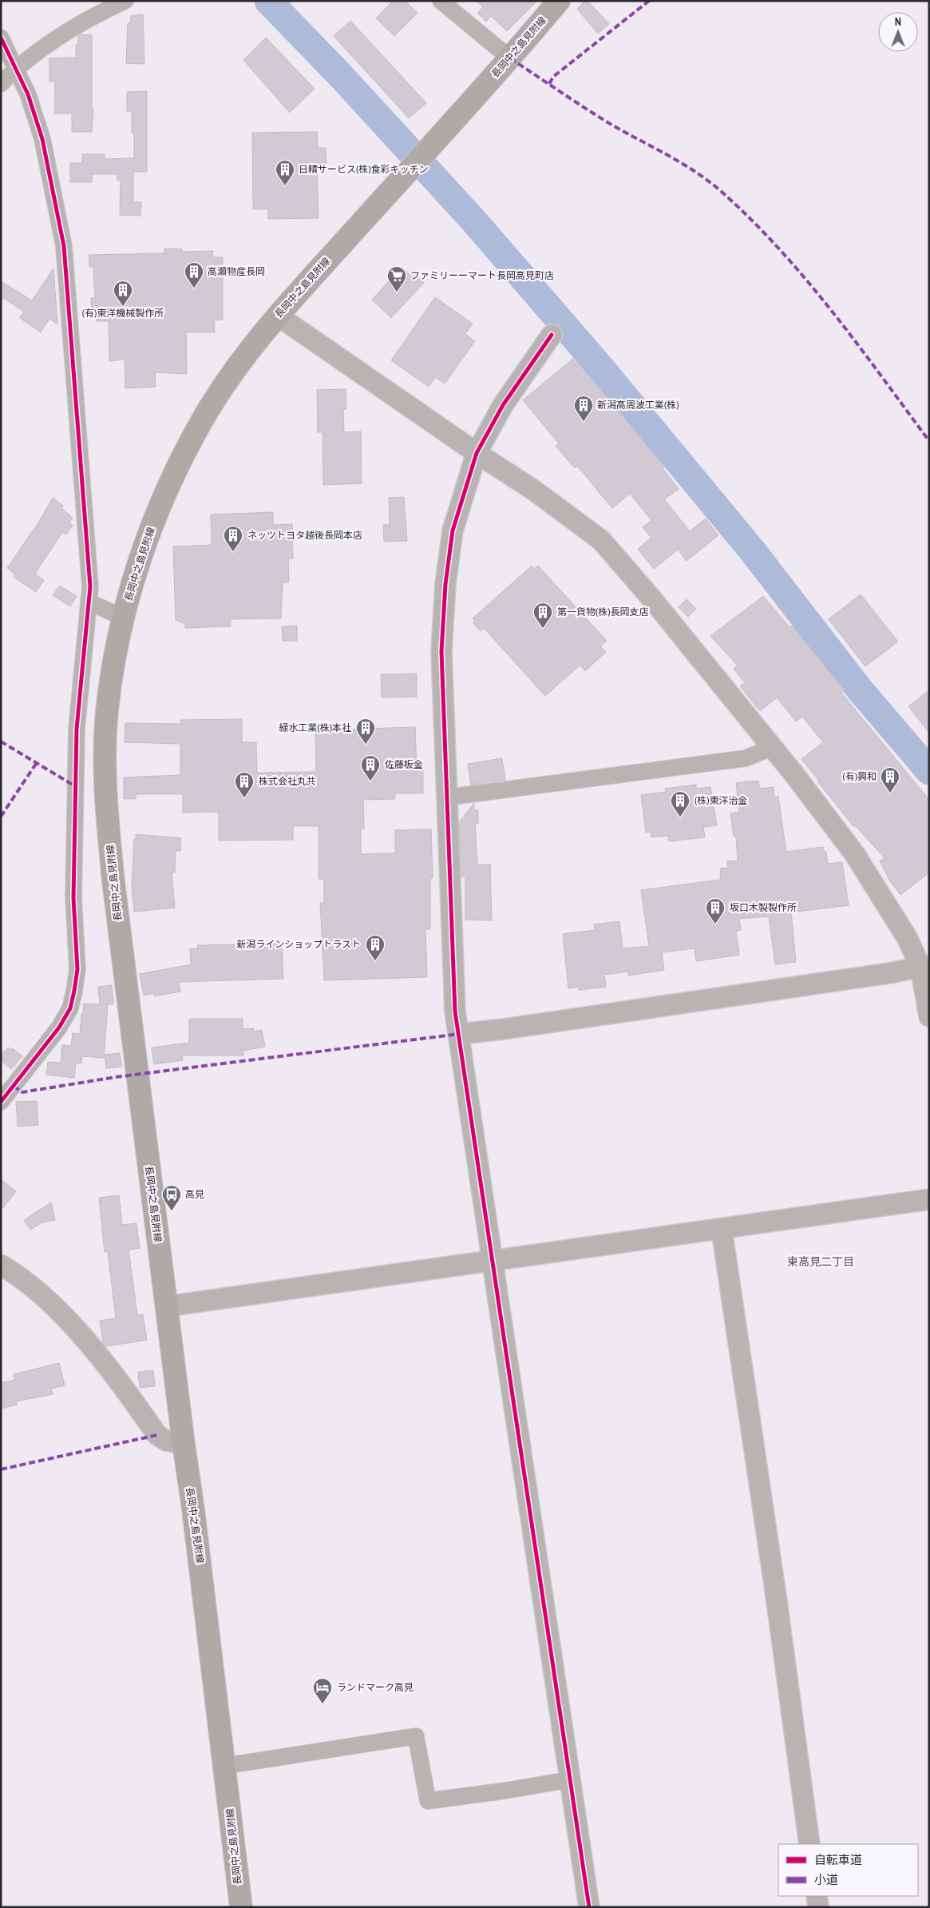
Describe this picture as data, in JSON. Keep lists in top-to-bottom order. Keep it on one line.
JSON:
{"streets":{"main road":["長岡中之島見附線"]},"districts":["東高見二丁目"],"places":{"building":["日精サービス(株)食彩キッチン","高瀬物産長岡","(有)東洋機械製作所","新潟高周波工業(株)","ネッツトヨタ越後長岡本店","第一貨物(株)長岡支店","緑水工業(株)本社","佐藤板金","(有)興和","株式会社丸共","(株)東洋治金","坂口木製製作所","新潟ラインショップトラスト"],"supermarket":["ファミリーーマート長岡高見町店"],"bus stop":["高見"],"hotel":["ランドマーク高見"]},"legend":["自転車道","小道"],"north":"top"}
